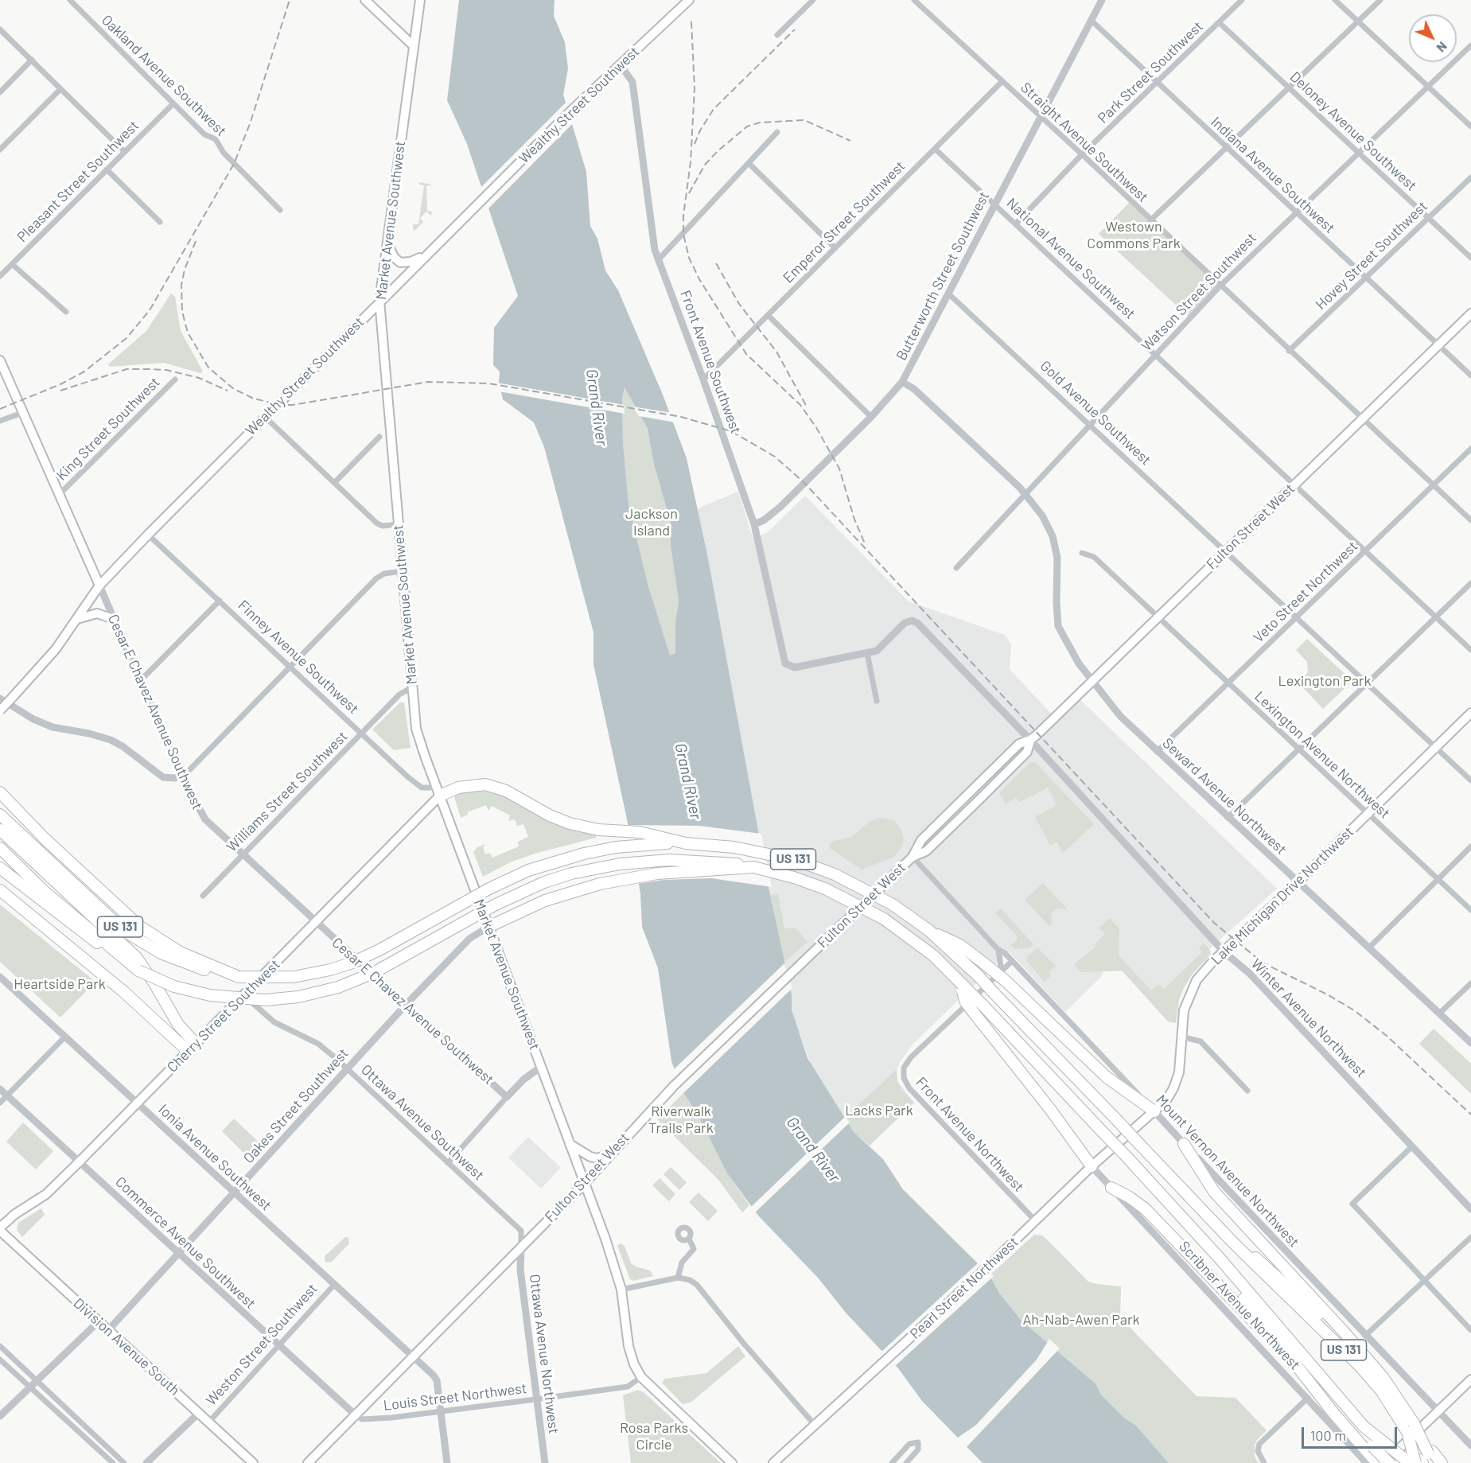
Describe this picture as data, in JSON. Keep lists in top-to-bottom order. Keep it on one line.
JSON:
{"streets":{"highway":["US 131"],"main road":["Wealthy Street Southwest","Market Avenue Southwest","Fulton Street West","Cesar E Chavez Avenue Southwest","Lake Michigan Drive Northwest","Cherry Street Southwest","Pearl Street Northwest","Division Avenue South"],"street":["Park Street Southwest","Oakland Avenue Southwest","Deloney Avenue Southwest","Straight Avenue Southwest","Indiana Avenue Southwest","Pleasant Street Southwest","Emperor Street Southwest","Hovey Street Southwest","National Avenue Southwest","Butterworth Street Southwest","Watson Street Southwest","Front Avenue Southwest","Gold Avenue Southwest","King Street Southwest","Veto Street Northwest","Finney Avenue Southwest","Lexington Avenue Northwest","Williams Street Southwest","Seward Avenue Northwest","Winter Avenue Northwest","Oakes Street Southwest","Ottawa Avenue Southwest","Front Avenue Northwest","Ionia Avenue Southwest","Mount Vernon Avenue Northwest","Commerce Avenue Southwest","Scribner Avenue Northwest","Weston Street Southwest","Ottawa Avenue Northwest","Louis Street Northwest"]},"crossings":[["Park Street Southwest","Deloney Avenue Southwest"],["Park Street Southwest","Straight Avenue Southwest"],["Park Street Southwest","Indiana Avenue Southwest"],["Park Street Southwest","National Avenue Southwest"],["Oakland Avenue Southwest","Pleasant Street Southwest"],["Wealthy Street Southwest","Market Avenue Southwest"],["Wealthy Street Southwest","Front Avenue Southwest"],["Wealthy Street Southwest","Finney Avenue Southwest"],["Wealthy Street Southwest","Cesar E Chavez Avenue Southwest"],["Deloney Avenue Southwest","Hovey Street Southwest"],["Deloney Avenue Southwest","Watson Street Southwest"],["Straight Avenue Southwest","Emperor Street Southwest"],["Straight Avenue Southwest","Hovey Street Southwest"],["Straight Avenue Southwest","Butterworth Street Southwest"],["Straight Avenue Southwest","Watson Street Southwest"],["Straight Avenue Southwest","Fulton Street West"],["Straight Avenue Southwest","Veto Street Northwest"],["Indiana Avenue Southwest","Hovey Street Southwest"],["Indiana Avenue Southwest","Butterworth Street Southwest"],["Indiana Avenue Southwest","Watson Street Southwest"],["Indiana Avenue Southwest","Fulton Street West"],["Market Avenue Southwest","Fulton Street West"],["Market Avenue Southwest","Finney Avenue Southwest"],["Market Avenue Southwest","Williams Street Southwest"],["Market Avenue Southwest","Cherry Street Southwest"],["Market Avenue Southwest","Oakes Street Southwest"],["Market Avenue Southwest","Louis Street Northwest"],["Emperor Street Southwest","National Avenue Southwest"],["Emperor Street Southwest","Front Avenue Southwest"],["National Avenue Southwest","Butterworth Street Southwest"],["National Avenue Southwest","Watson Street Southwest"],["National Avenue Southwest","Fulton Street West"],["National Avenue Southwest","Veto Street Northwest"],["Butterworth Street Southwest","Front Avenue Southwest"],["Butterworth Street Southwest","Gold Avenue Southwest"],["Butterworth Street Southwest","Seward Avenue Northwest"],["Watson Street Southwest","Gold Avenue Southwest"],["Watson Street Southwest","Seward Avenue Northwest"],["Front Avenue Southwest","Winter Avenue Northwest"],["Gold Avenue Southwest","Fulton Street West"],["Gold Avenue Southwest","Veto Street Northwest"],["Gold Avenue Southwest","Lake Michigan Drive Northwest"],["King Street Southwest","Cesar E Chavez Avenue Southwest"],["Fulton Street West","Lexington Avenue Northwest"],["Fulton Street West","Seward Avenue Northwest"],["Fulton Street West","Winter Avenue Northwest"],["Fulton Street West","Ottawa Avenue Southwest"],["Fulton Street West","Ionia Avenue Southwest"],["Fulton Street West","Mount Vernon Avenue Northwest"],["Fulton Street West","Commerce Avenue Southwest"],["Fulton Street West","Ottawa Avenue Northwest"],["Fulton Street West","Louis Street Northwest"],["Veto Street Northwest","Lexington Avenue Northwest"],["Veto Street Northwest","Seward Avenue Northwest"],["Finney Avenue Southwest","Williams Street Southwest"],["Finney Avenue Southwest","Cherry Street Southwest"],["Cesar E Chavez Avenue Southwest","Williams Street Southwest"],["Cesar E Chavez Avenue Southwest","Cherry Street Southwest"],["Cesar E Chavez Avenue Southwest","Oakes Street Southwest"],["Lexington Avenue Northwest","Lake Michigan Drive Northwest"],["Seward Avenue Northwest","Lake Michigan Drive Northwest"],["Lake Michigan Drive Northwest","Winter Avenue Northwest"],["Lake Michigan Drive Northwest","Mount Vernon Avenue Northwest"],["Lake Michigan Drive Northwest","Pearl Street Northwest"],["Cherry Street Southwest","Ottawa Avenue Southwest"],["Cherry Street Southwest","Ionia Avenue Southwest"],["Cherry Street Southwest","Commerce Avenue Southwest"],["Cherry Street Southwest","Division Avenue South"],["Oakes Street Southwest","Ottawa Avenue Southwest"],["Oakes Street Southwest","Ionia Avenue Southwest"],["Oakes Street Southwest","Commerce Avenue Southwest"],["Oakes Street Southwest","Division Avenue South"],["Ottawa Avenue Southwest","Ottawa Avenue Northwest"],["Front Avenue Northwest","Mount Vernon Avenue Northwest"],["Front Avenue Northwest","Pearl Street Northwest"],["Ionia Avenue Southwest","Weston Street Southwest"],["Ionia Avenue Southwest","Louis Street Northwest"],["Mount Vernon Avenue Northwest","Pearl Street Northwest"],["Commerce Avenue Southwest","Weston Street Southwest"],["Commerce Avenue Southwest","Louis Street Northwest"],["Pearl Street Northwest","Scribner Avenue Northwest"],["Weston Street Southwest","Division Avenue South"],["Ottawa Avenue Northwest","Louis Street Northwest"]],"water":["Grand River"],"parks":["Westown Commons Park","Jackson Island","Lexington Park","Heartside Park","Lacks Park","Riverwalk Trails Park","Ah-Nab-Awen Park","Rosa Parks Circle"],"scale_bar":"100 m","north":"bottom right"}
